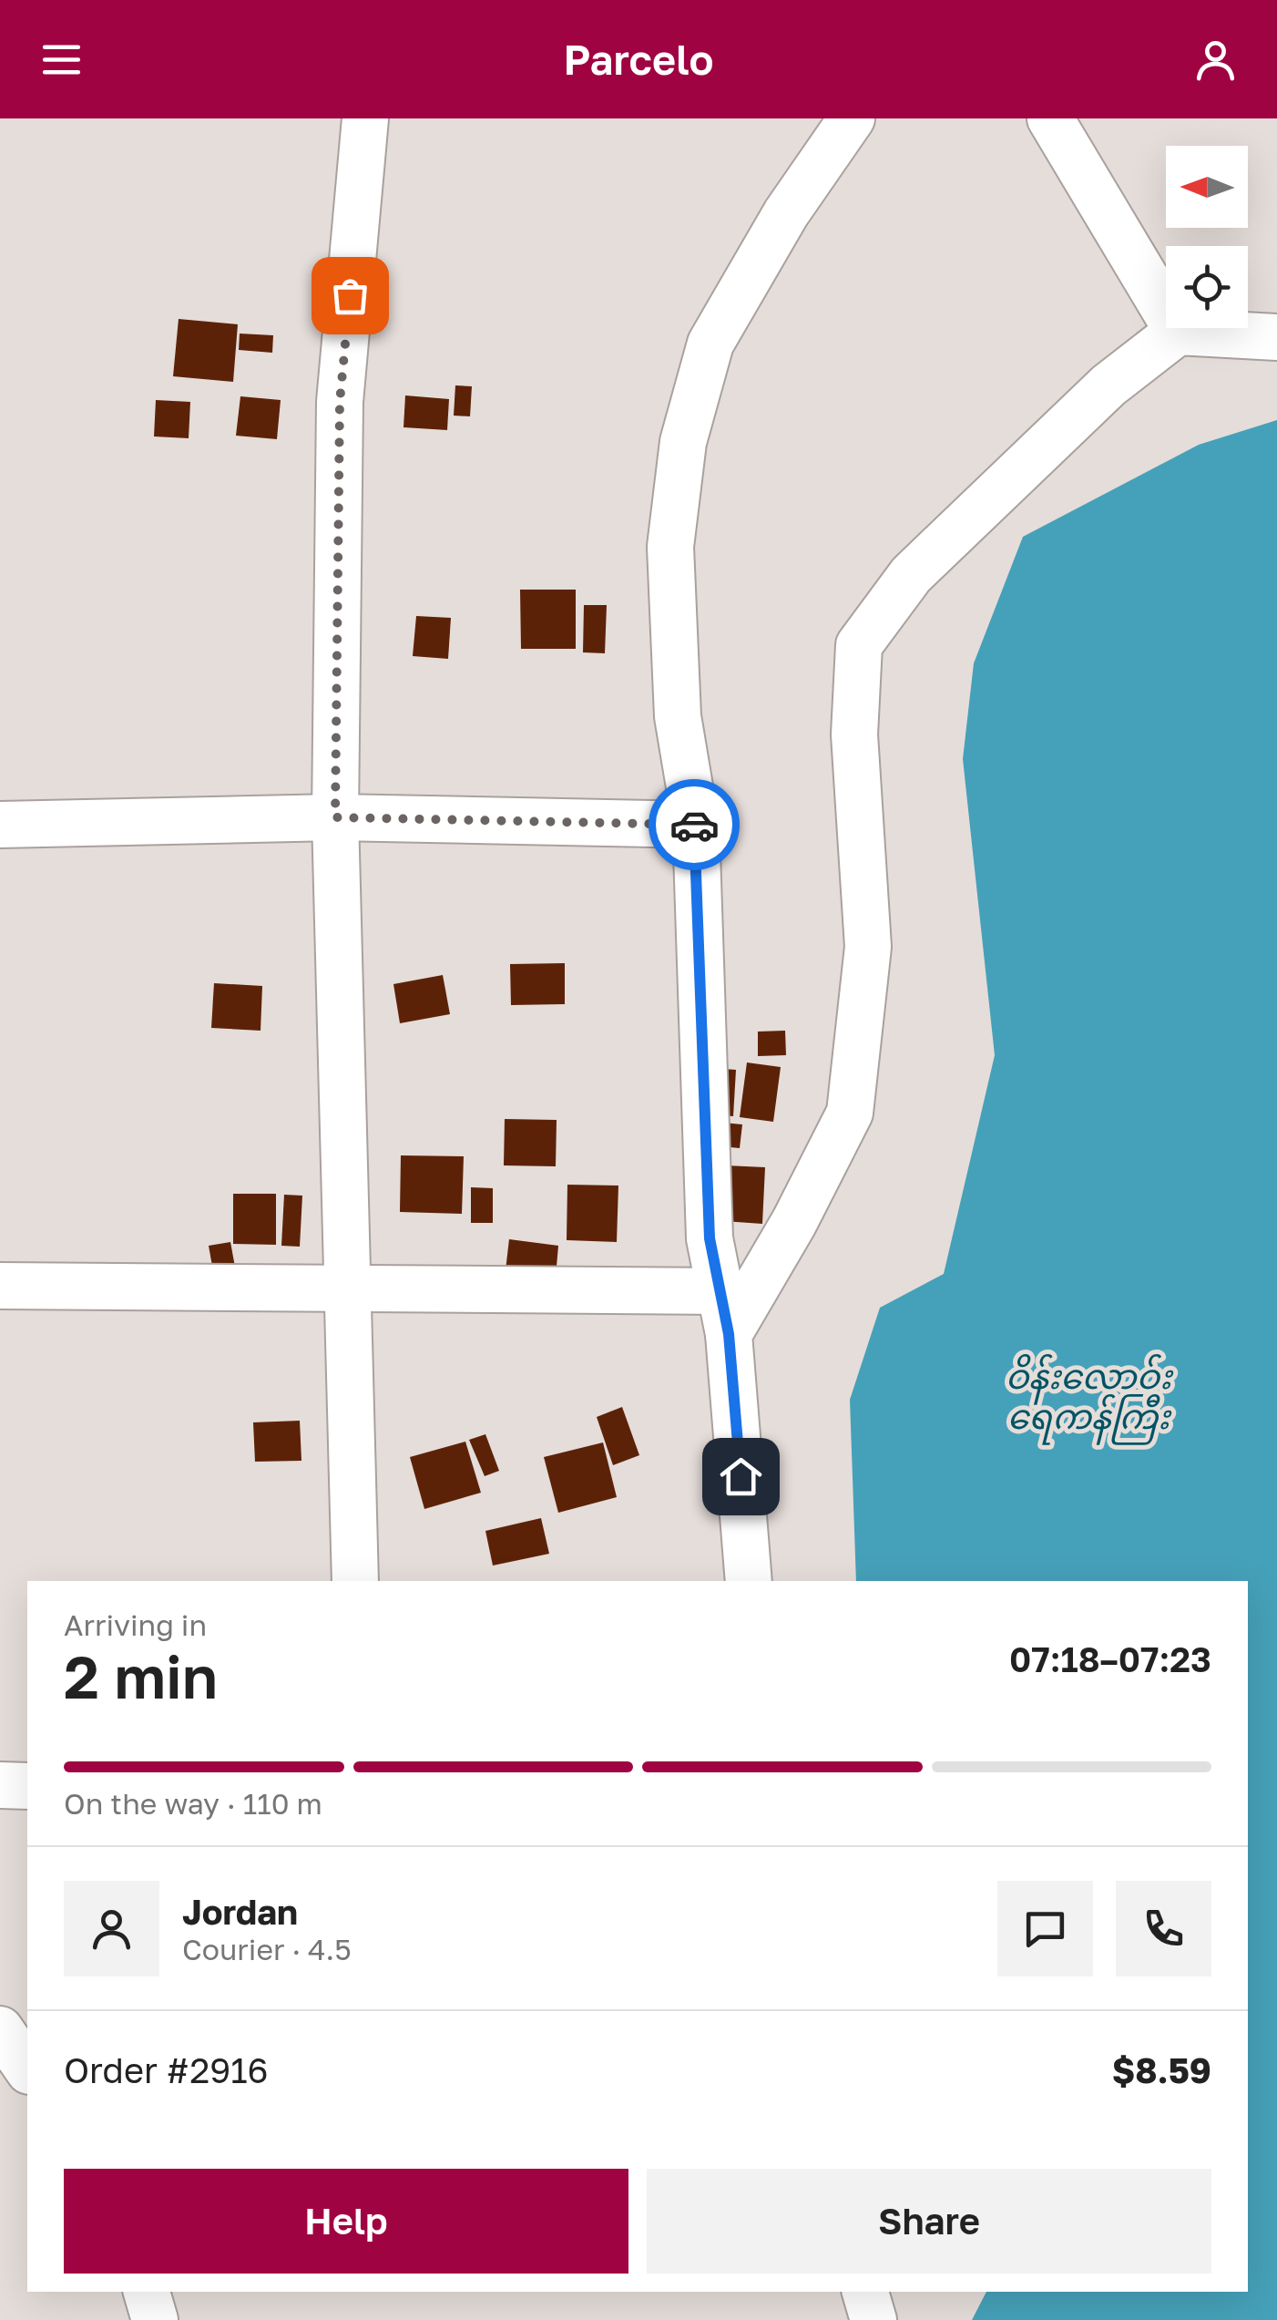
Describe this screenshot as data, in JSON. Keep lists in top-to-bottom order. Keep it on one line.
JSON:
{"water":["ဝိန်းလောဝ်း ရေကန်ကြီး"],"north":"left","page":{"header":"Parcelo","heading":["2 min","Arriving in","07:18–07:23"],"panel":["Jordan","Courier · 4.5","Order #2916","$8.59"],"bar":"On the way · 110 m","buttons":["Help","Share"]}}
